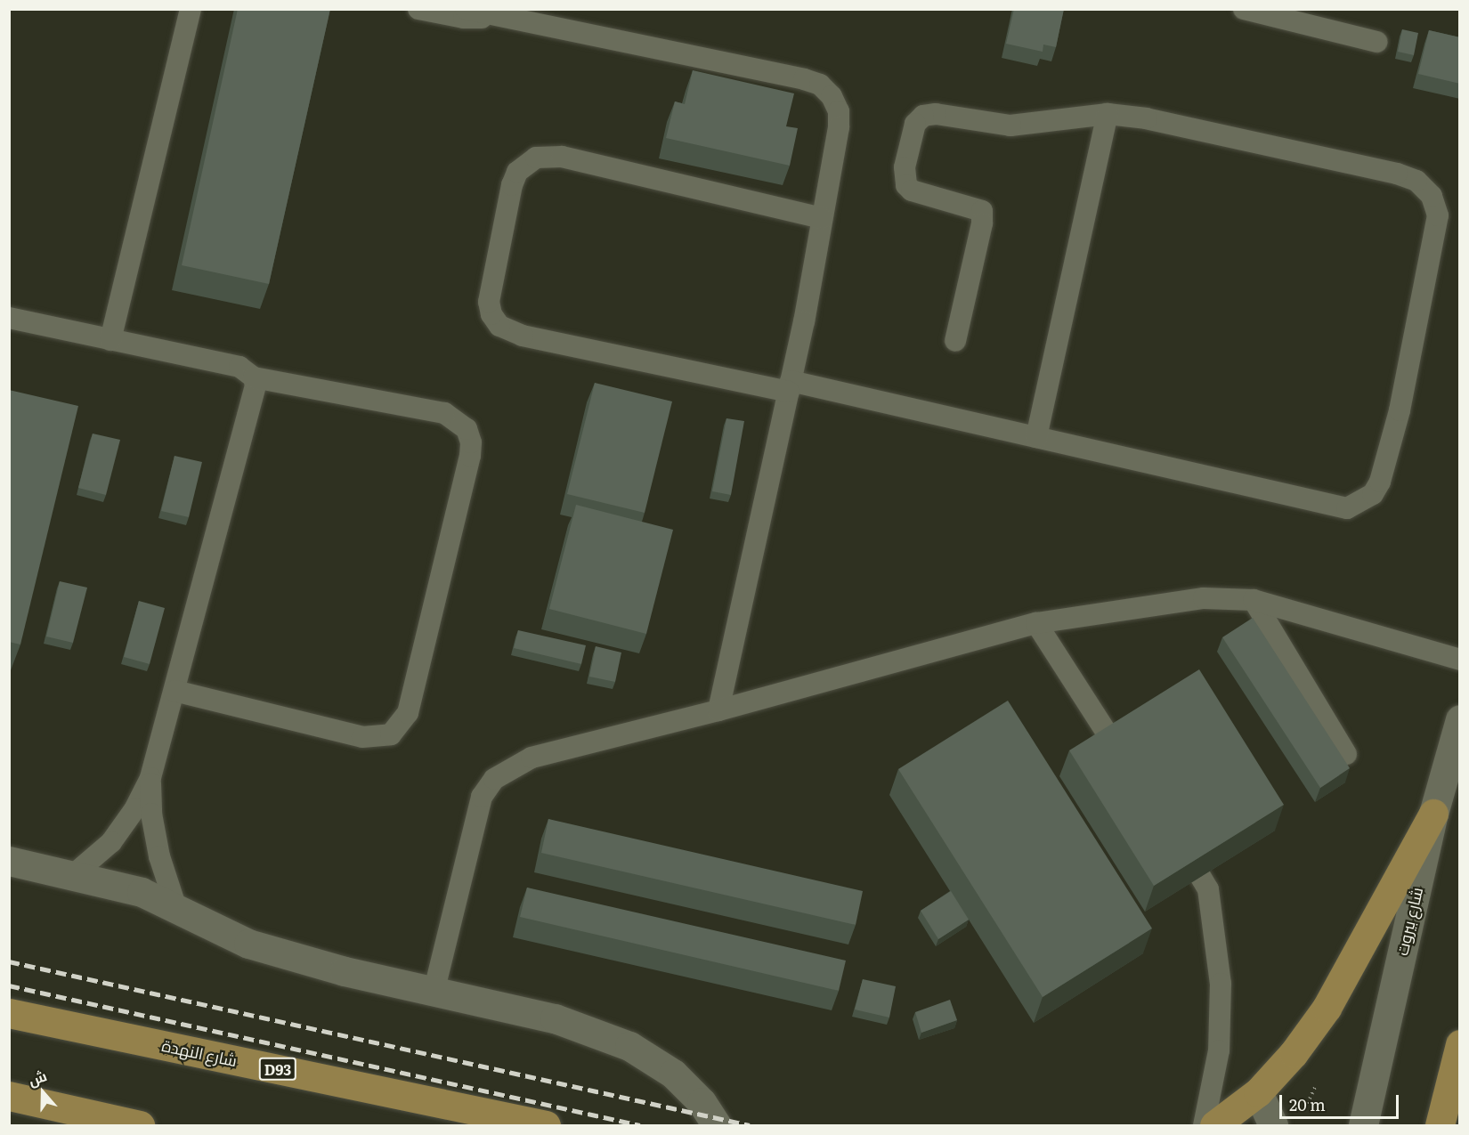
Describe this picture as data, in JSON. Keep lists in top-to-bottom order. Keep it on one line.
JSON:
{"streets":{"main road":["شارع النهدة","D93"],"street":["شارع بيروت"]},"scale_bar":"20 m","north":"top"}
